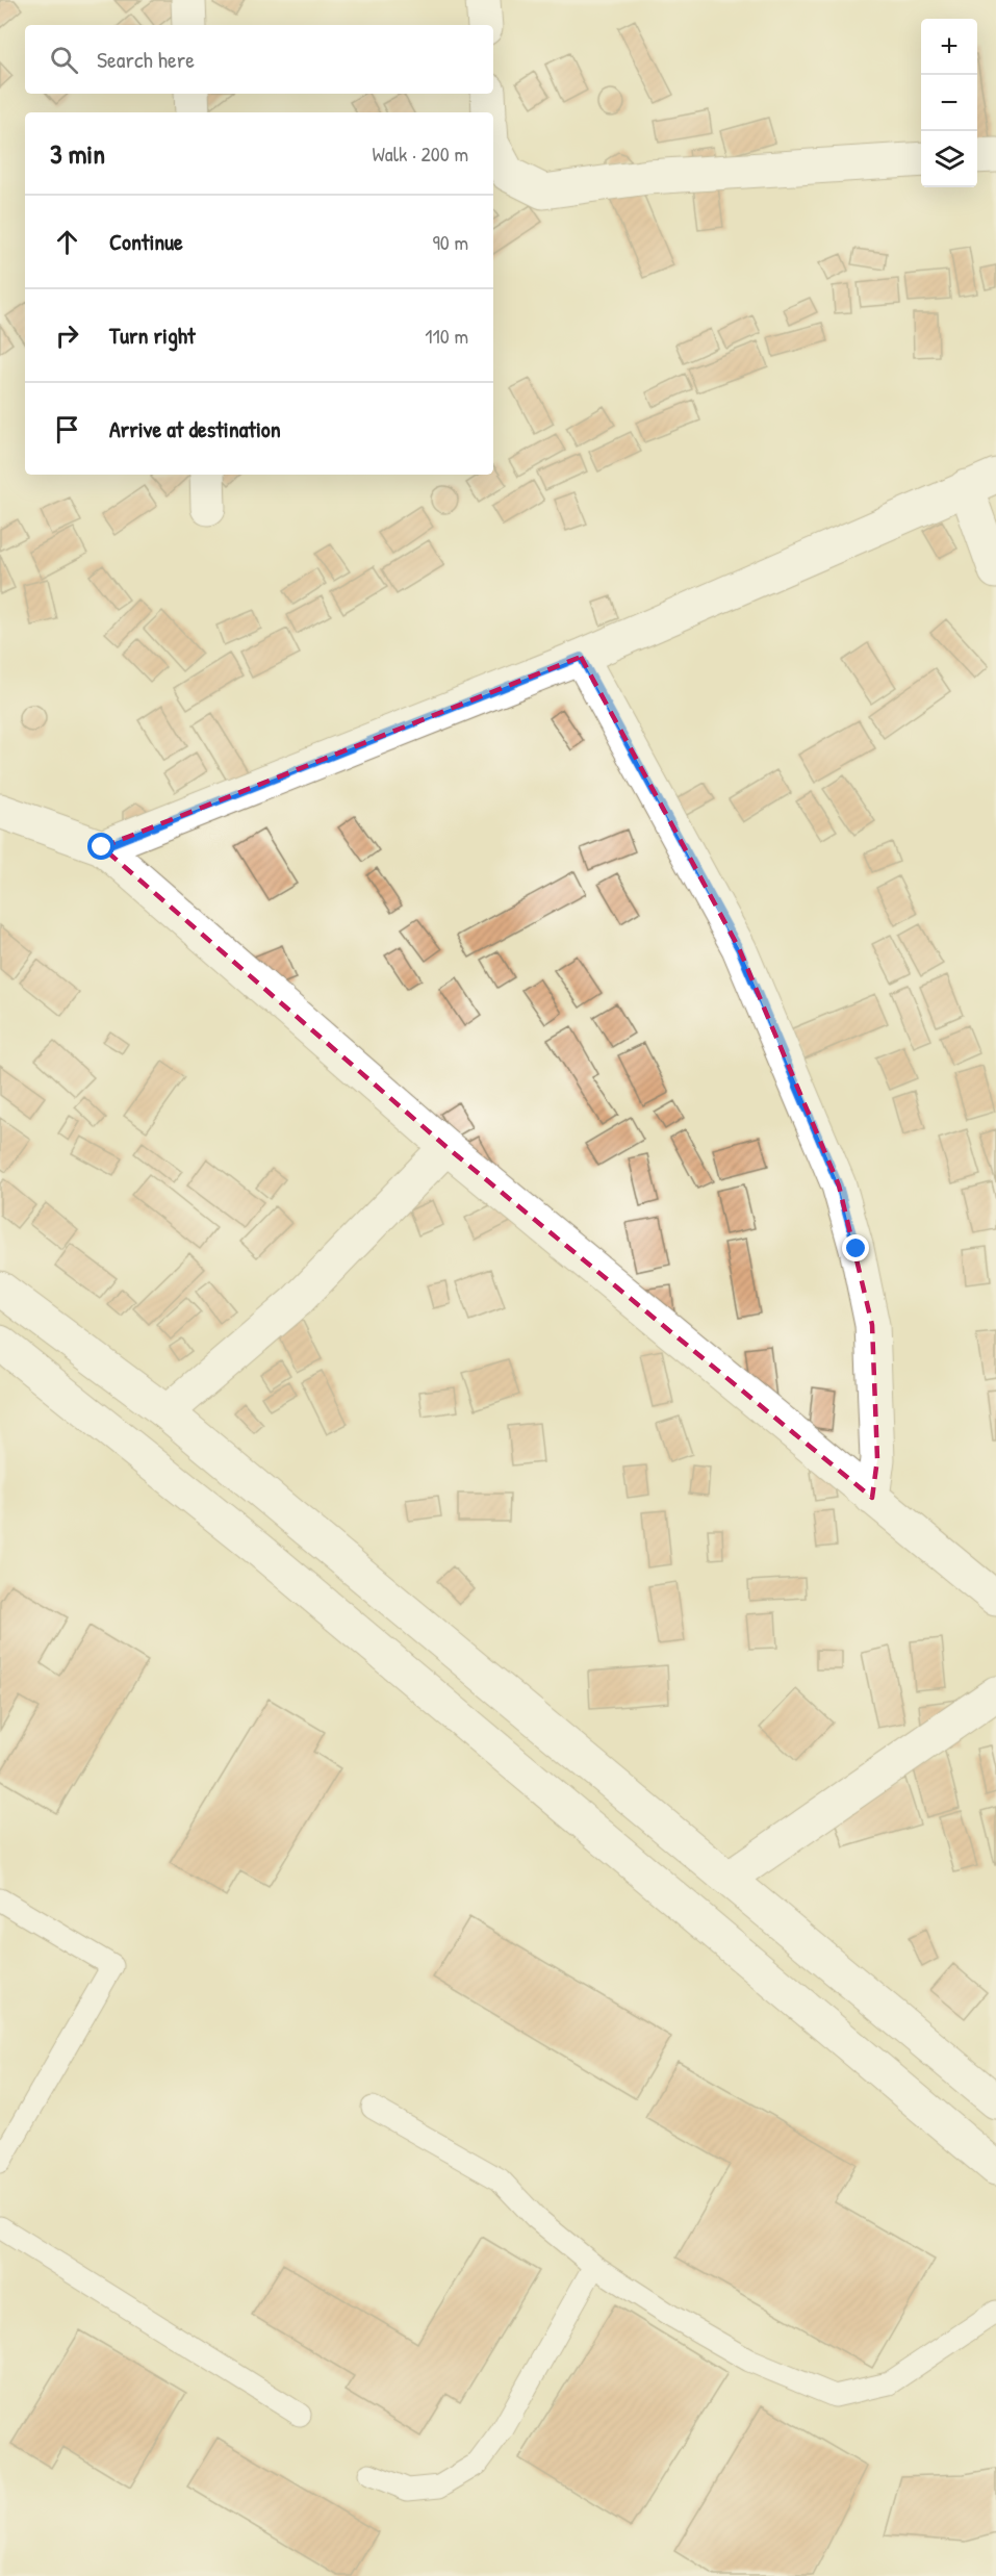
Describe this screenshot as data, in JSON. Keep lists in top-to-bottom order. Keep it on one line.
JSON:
{"page":{"map_buttons":["+","−"],"search":"Search here","heading":["3 min","Walk · 200 m"],"list":[["Continue","90 m"],["Turn right","110 m"],"Arrive at destination"]}}
